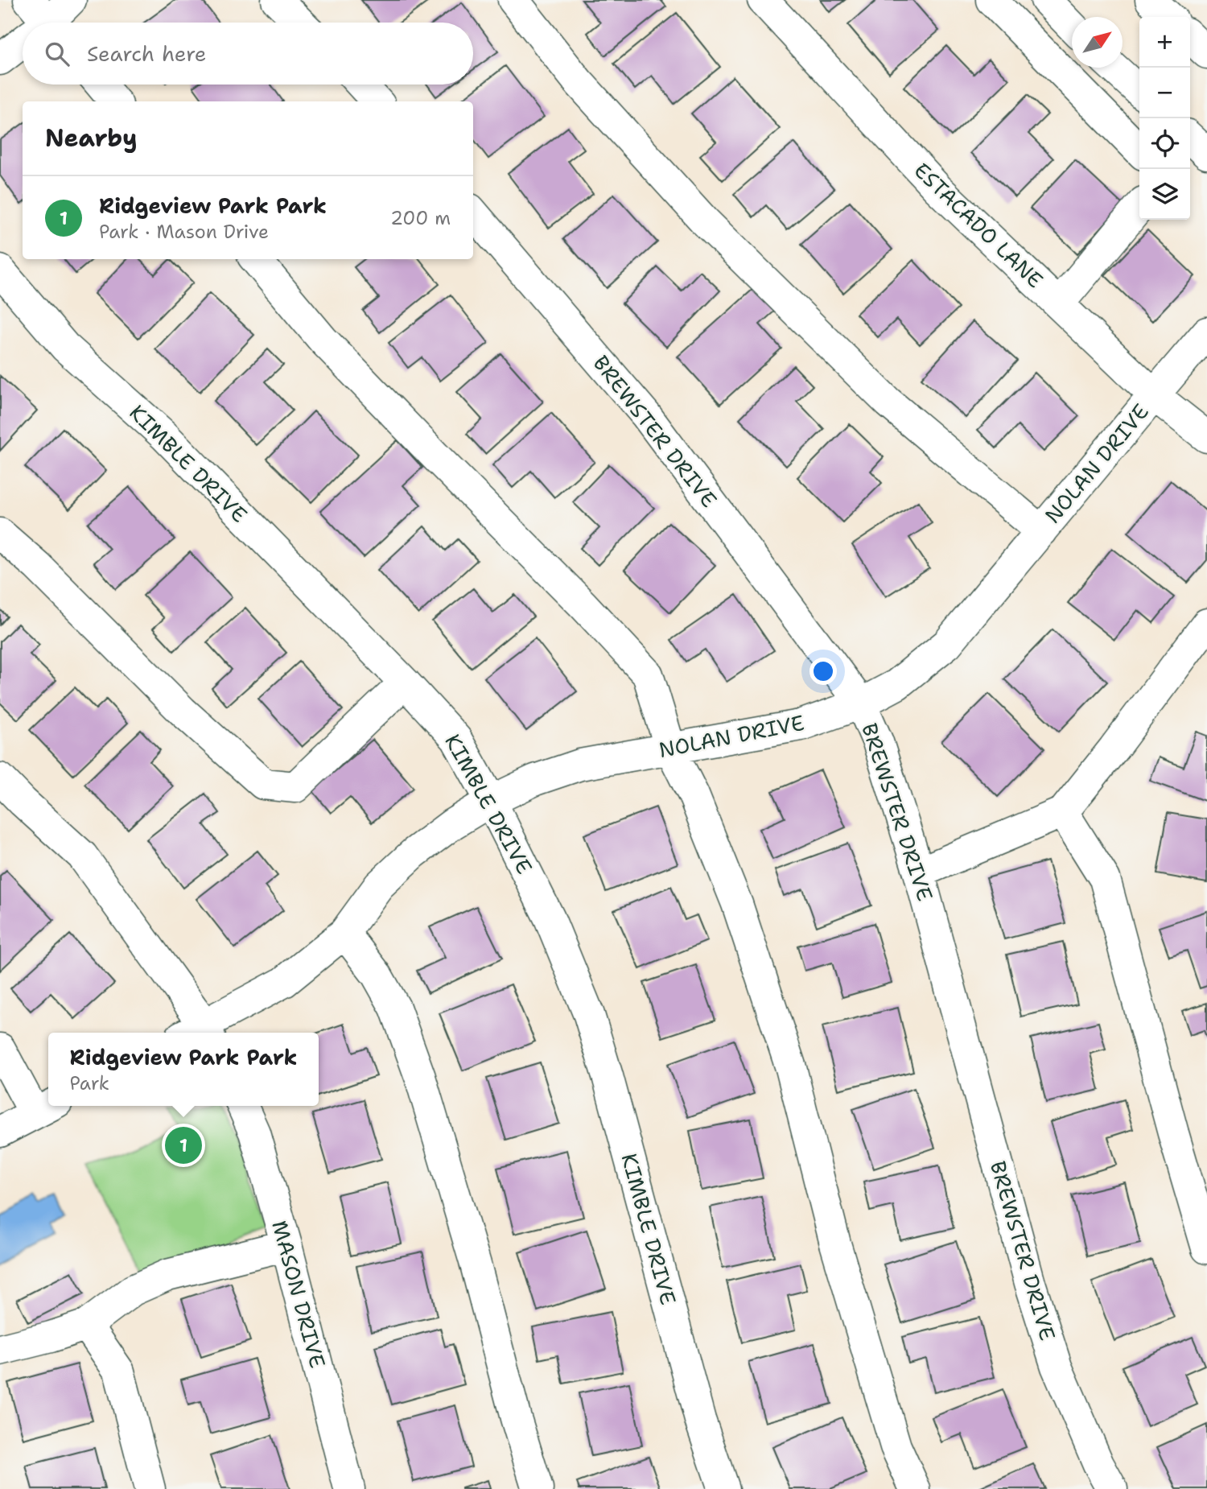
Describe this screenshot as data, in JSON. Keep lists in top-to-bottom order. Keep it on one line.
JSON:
{"streets":{"street":["ESTACADO LANE","BREWSTER DRIVE","KIMBLE DRIVE","NOLAN DRIVE","MASON DRIVE"]},"crossings":[["ESTACADO LANE","NOLAN DRIVE"],["BREWSTER DRIVE","NOLAN DRIVE"],["KIMBLE DRIVE","NOLAN DRIVE"]],"north":"top right","page":{"map_buttons":["+","−"],"search":"Search here","heading":"Nearby","list":[{"mark":"1","name":"Ridgeview Park Park","note":"Park · Mason Drive","value":"200 m"}],"popup":["Ridgeview Park Park","Park"],"pins":"1"}}
